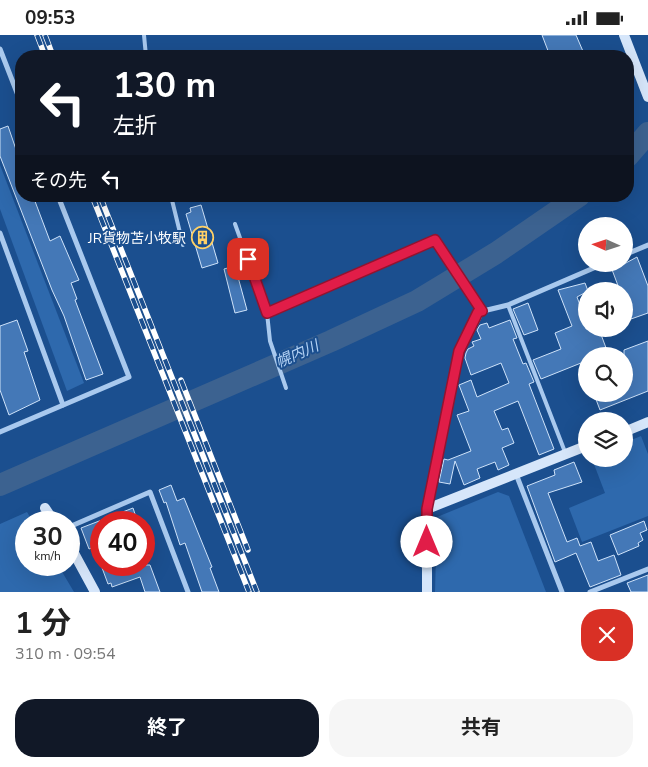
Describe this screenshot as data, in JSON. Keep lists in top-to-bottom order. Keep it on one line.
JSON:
{"water":["幌内川"],"places":{"building":["JR貨物苫小牧駅"]},"north":"left","page":{"status":"09:53","turn":["130 m","左折"],"then":"その先","speed":"30 km/h","limit":"40","heading":["1 分","310 m · 09:54"],"buttons":["終了","共有"]}}
